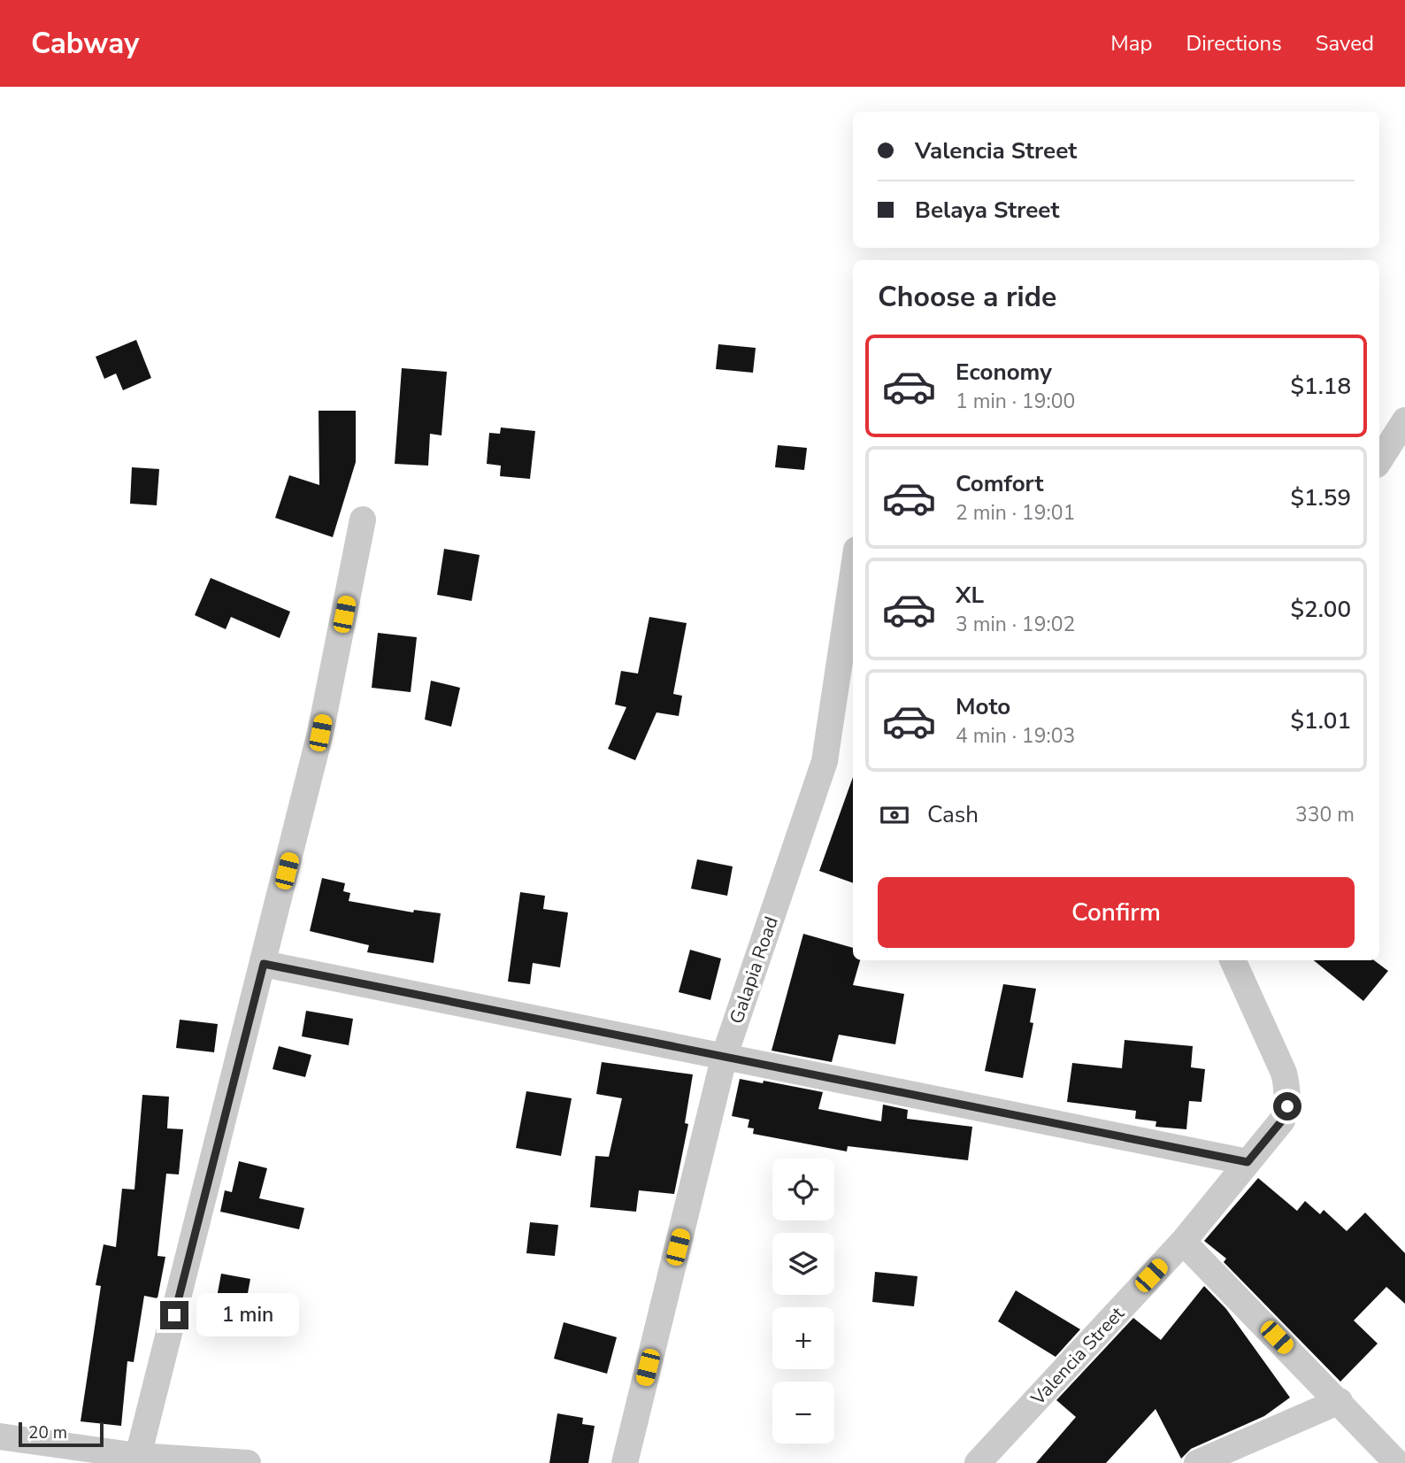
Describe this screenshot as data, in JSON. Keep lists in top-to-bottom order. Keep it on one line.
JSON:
{"streets":{"street":["Galapia Road","Valencia Street"]},"scale_bar":"20 m","page":{"header":"Cabway","nav":["Map","Directions","Saved"],"banner":["Valencia Street","Belaya Street"],"heading":"Choose a ride","list":[{"name":"Economy","note":"1 min · 19:00","value":"$1.18"},{"name":"Comfort","note":"2 min · 19:01","value":"$1.59"},{"name":"XL","note":"3 min · 19:02","value":"$2.00"},{"name":"Moto","note":"4 min · 19:03","value":"$1.01"}],"pay":["Cash","330 m"],"buttons":"Confirm","map_buttons":["+","−"],"bubble":"1 min","scale":"20 m"}}
